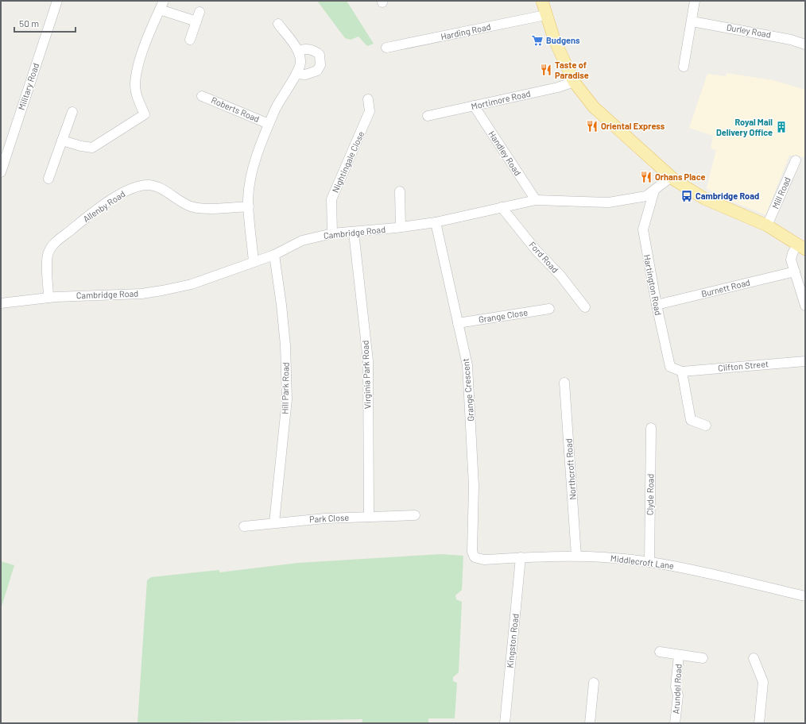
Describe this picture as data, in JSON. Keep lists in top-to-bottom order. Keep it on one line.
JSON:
{"streets":{"street":["Durley Road","Harding Road","Military Road","Mortimore Road","Roberts Road","Handley Road","Nightingale Close","Mill Road","Allenby Road","Cambridge Road","Ford Road","Hartington Road","Burnett Road","Grange Close","Clifton Street","Virginia Park Road","Hill Park Road","Grange Crescent","Northcroft Road","Clyde Road","Park Close","Middlecroft Lane","Kingston Road","Arundel Road"]},"crossings":[["Mortimore Road","Handley Road"],["Handley Road","Cambridge Road"],["Nightingale Close","Cambridge Road"],["Allenby Road","Cambridge Road"],["Cambridge Road","Ford Road"],["Cambridge Road","Hartington Road"],["Cambridge Road","Virginia Park Road"],["Cambridge Road","Hill Park Road"],["Cambridge Road","Grange Crescent"],["Hartington Road","Burnett Road"],["Hartington Road","Clifton Street"],["Grange Close","Grange Crescent"],["Virginia Park Road","Park Close"],["Hill Park Road","Park Close"],["Grange Crescent","Middlecroft Lane"],["Northcroft Road","Middlecroft Lane"],["Clyde Road","Middlecroft Lane"],["Middlecroft Lane","Kingston Road"]],"places":{"supermarket":["Budgens"],"restaurant":["Taste of Paradise","Oriental Express","Orhans Place"],"building":["Royal Mail Delivery Office"],"bus stop":["Cambridge Road"]},"scale_bar":"50 m"}
